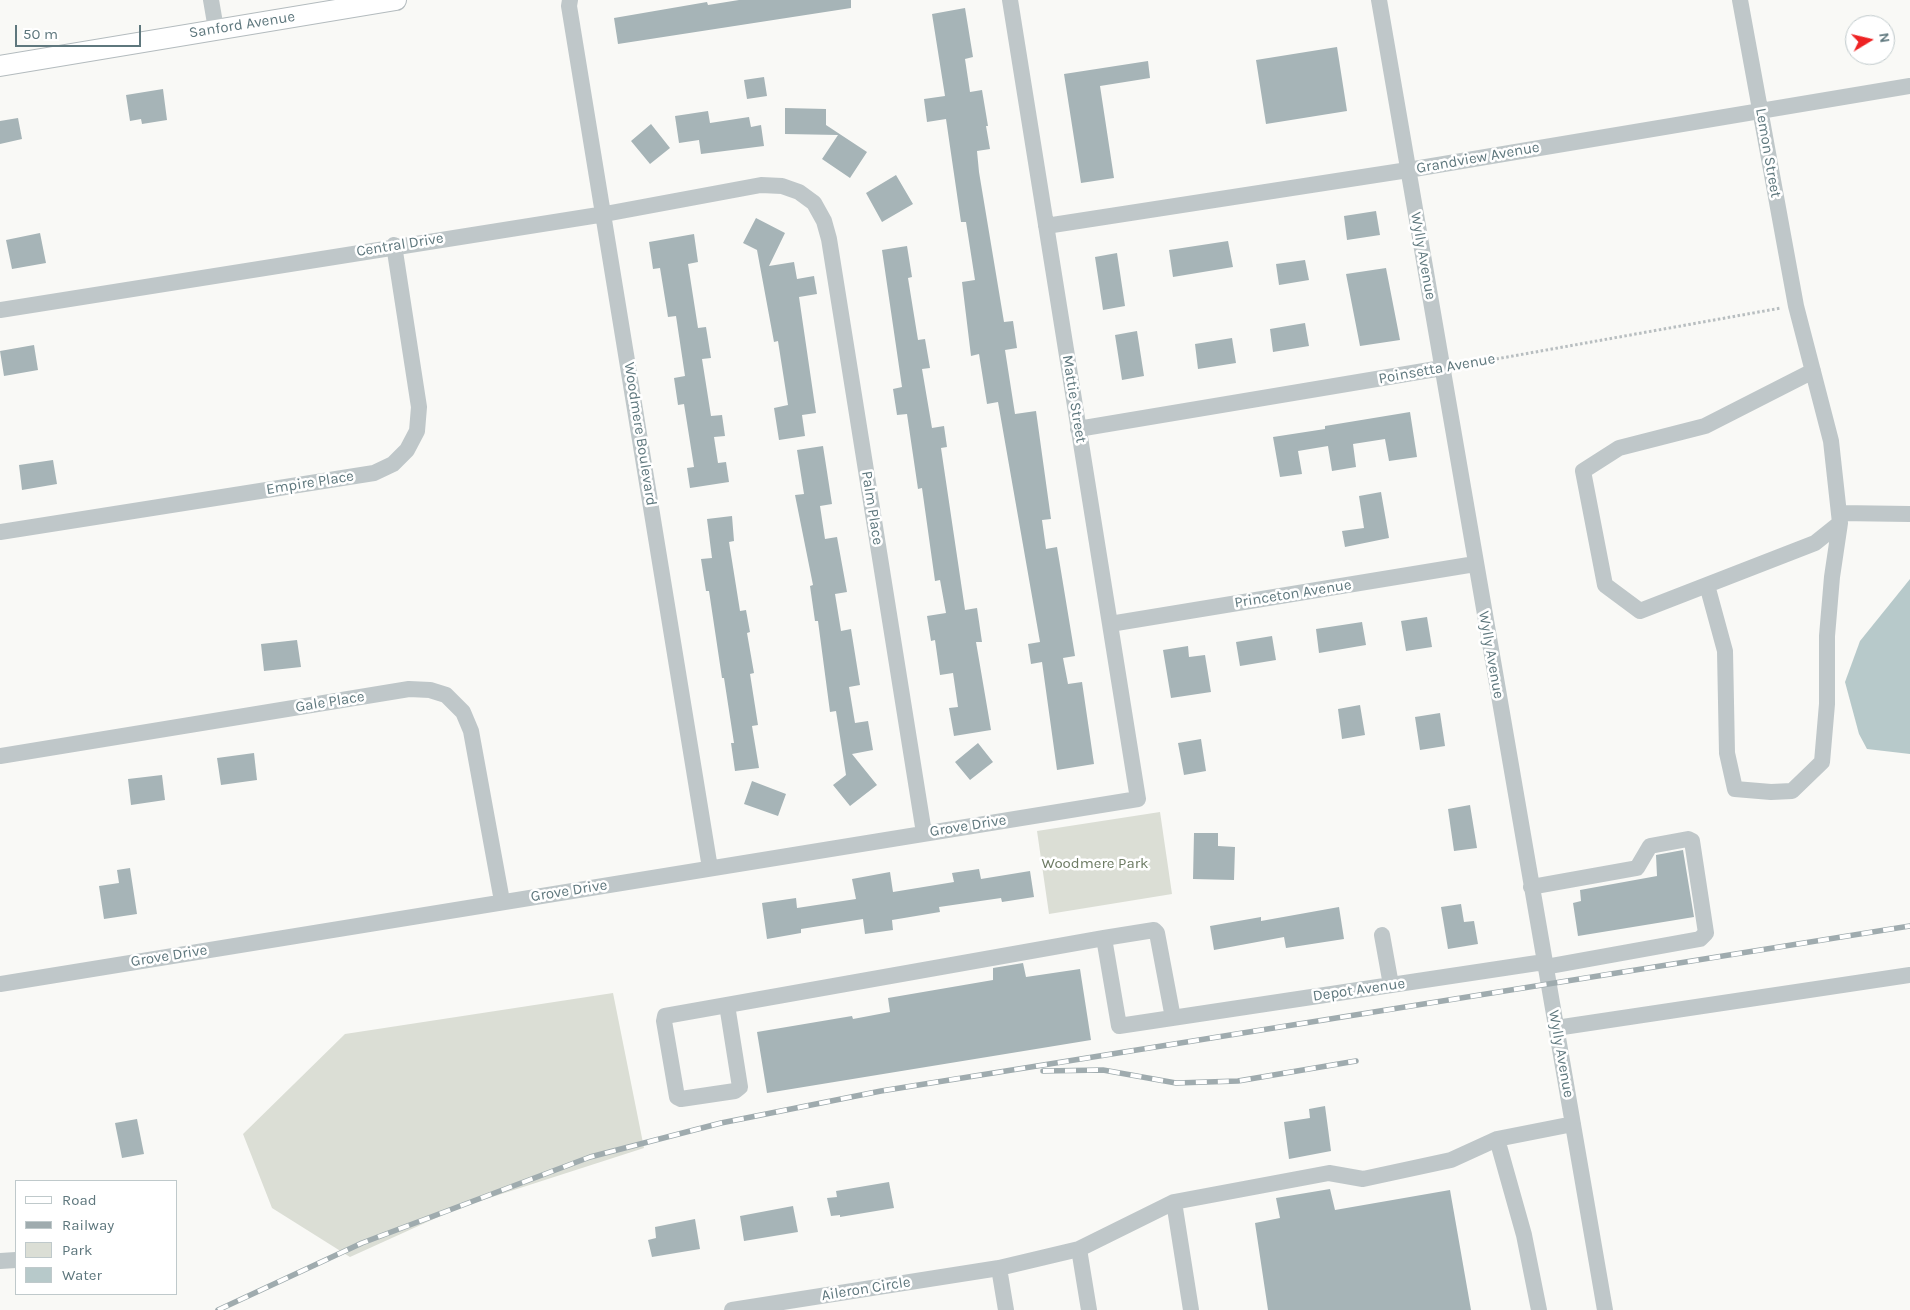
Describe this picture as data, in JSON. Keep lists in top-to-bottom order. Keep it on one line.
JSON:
{"streets":{"main road":["Sanford Avenue"],"street":["Lemon Street","Grandview Avenue","Central Drive","Wylly Avenue","Poinsetta Avenue","Mattie Street","Woodmere Boulevard","Empire Place","Palm Place","Princeton Avenue","Gale Place","Grove Drive","Depot Avenue","Aileron Circle"]},"crossings":[["Lemon Street","Grandview Avenue"],["Lemon Street","Poinsetta Avenue"],["Grandview Avenue","Wylly Avenue"],["Grandview Avenue","Mattie Street"],["Central Drive","Woodmere Boulevard"],["Central Drive","Empire Place"],["Central Drive","Palm Place"],["Wylly Avenue","Poinsetta Avenue"],["Wylly Avenue","Princeton Avenue"],["Wylly Avenue","Depot Avenue"],["Wylly Avenue","Aileron Circle"],["Poinsetta Avenue","Mattie Street"],["Mattie Street","Princeton Avenue"],["Mattie Street","Grove Drive"],["Woodmere Boulevard","Grove Drive"],["Palm Place","Grove Drive"],["Gale Place","Grove Drive"]],"parks":["Woodmere Park"],"legend":["Road","Railway","Park","Water"],"scale_bar":"50 m","north":"right"}
